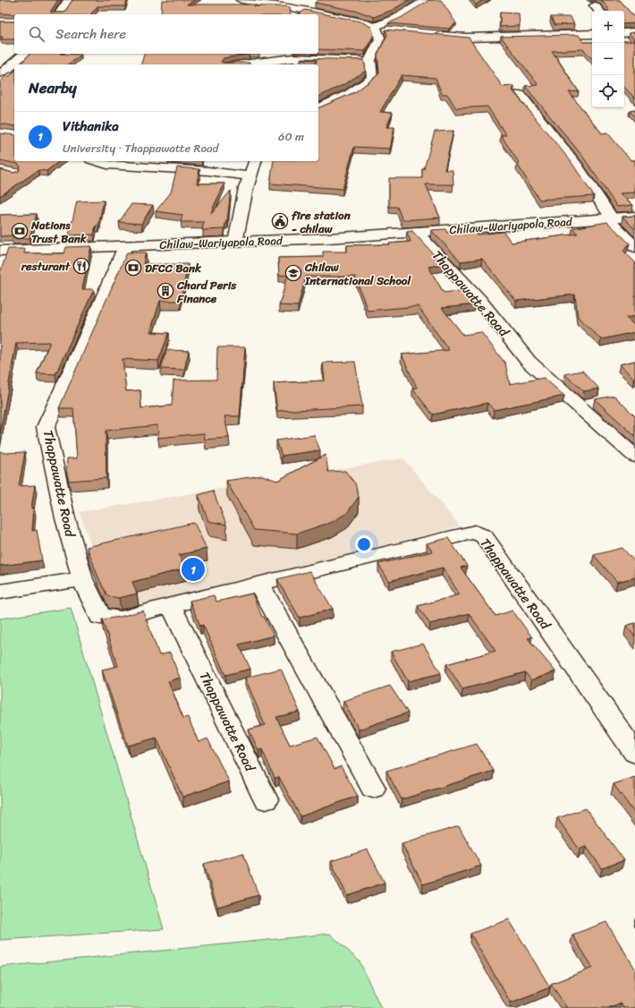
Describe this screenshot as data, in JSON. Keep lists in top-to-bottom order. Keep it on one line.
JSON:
{"streets":{"street":["Chilaw-Wariyapola Road","Thappawatte Road"]},"crossings":[["Chilaw-Wariyapola Road","Thappawatte Road"]],"places":{"public building":["fire station - chilaw"],"bank":["Nations Trust Bank","DFCC Bank"],"restaurant":["resturant"],"school or university":["Chilaw International School"],"building":["Chard Peris Finance"]},"page":{"map_buttons":["+","−"],"search":"Search here","heading":"Nearby","list":[{"mark":"1","name":"Vithanika","note":"University · Thappawatte Road","value":"60 m"}],"pins":"1"}}
